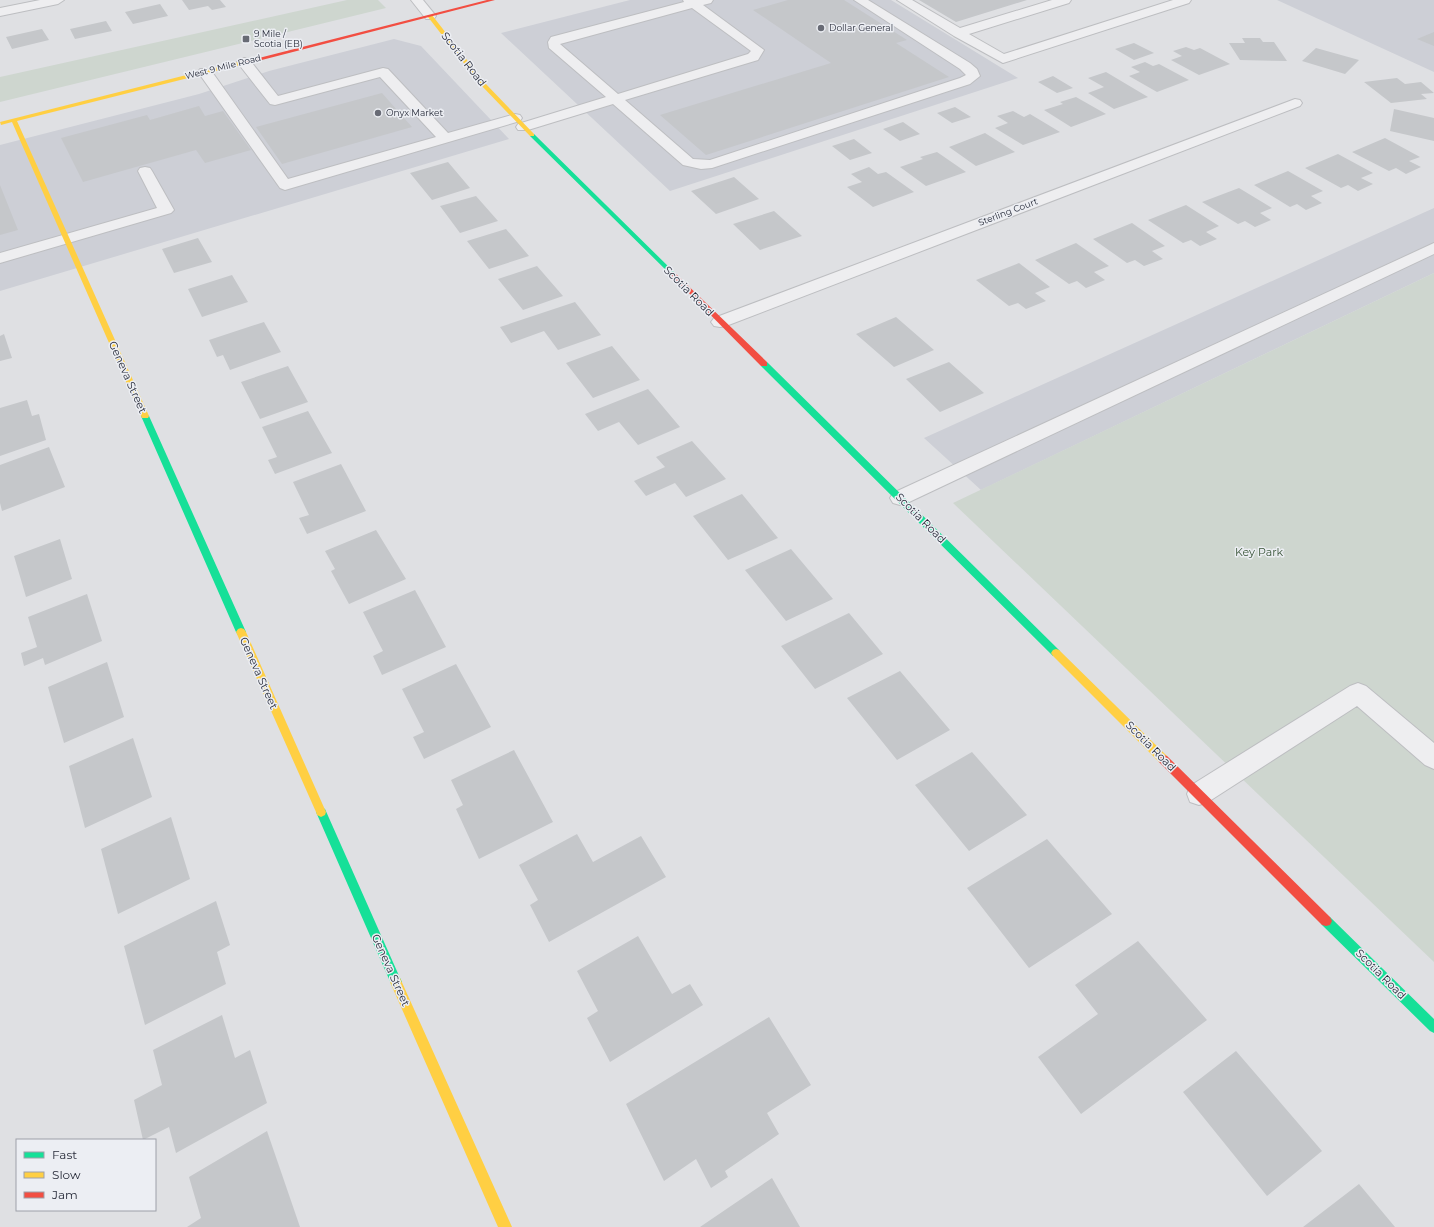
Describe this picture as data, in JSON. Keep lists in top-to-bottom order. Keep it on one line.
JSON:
{"streets":{"street":["Scotia Road","West 9 Mile Road","Sterling Court","Geneva Street"]},"crossings":[["Scotia Road","West 9 Mile Road"],["Scotia Road","Sterling Court"],["West 9 Mile Road","Geneva Street"]],"parks":["Key Park"],"places":{"other":["Dollar General","Onyx Market"],"transit":["9 Mile / Scotia (EB)"]},"legend":["Fast","Slow","Jam"]}
